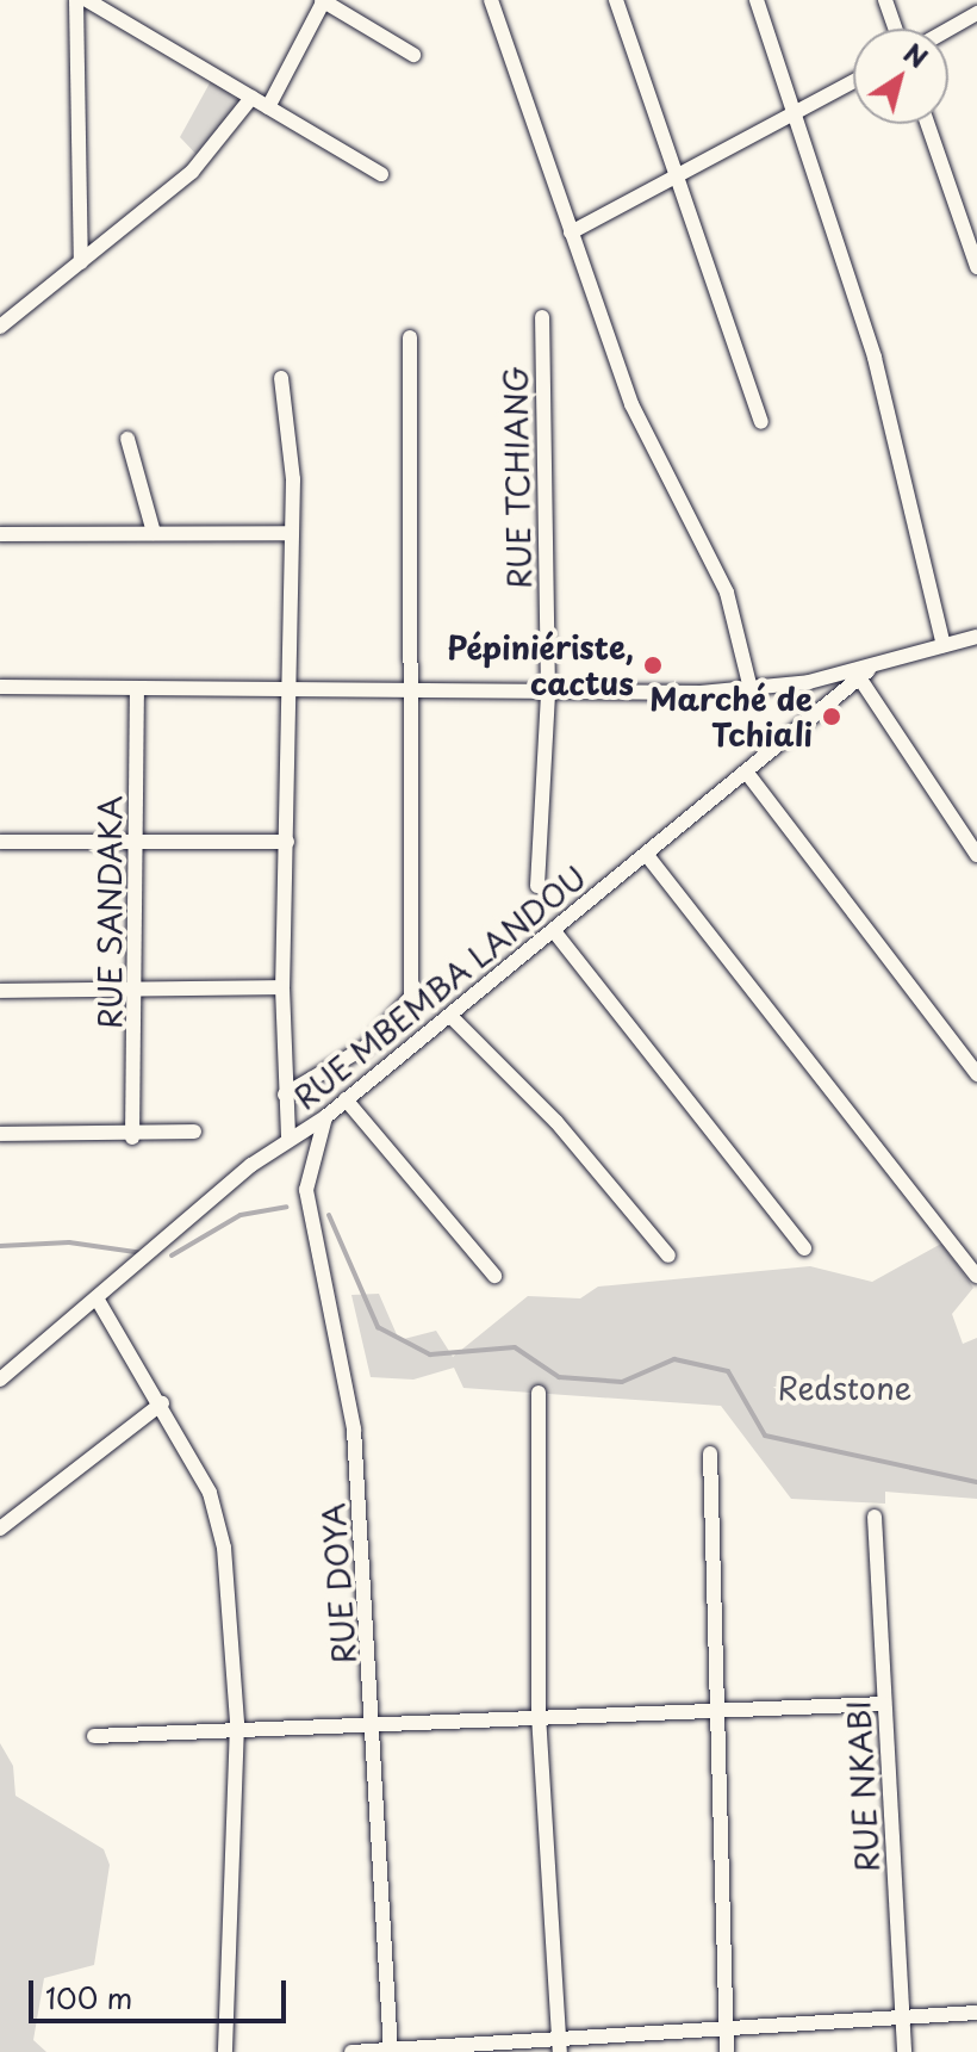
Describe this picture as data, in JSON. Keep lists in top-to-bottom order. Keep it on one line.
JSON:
{"streets":{"street":["RUE TCHIANG","RUE SANDAKA","RUE MBEMBA LANDOU","RUE DOYA","RUE NKABI"]},"crossings":[["RUE MBEMBA LANDOU","RUE DOYA"]],"parks":["Redstone"],"places":["Pépiniériste, cactus","Marché de Tchiali"],"scale_bar":"100 m","north":"top right"}
